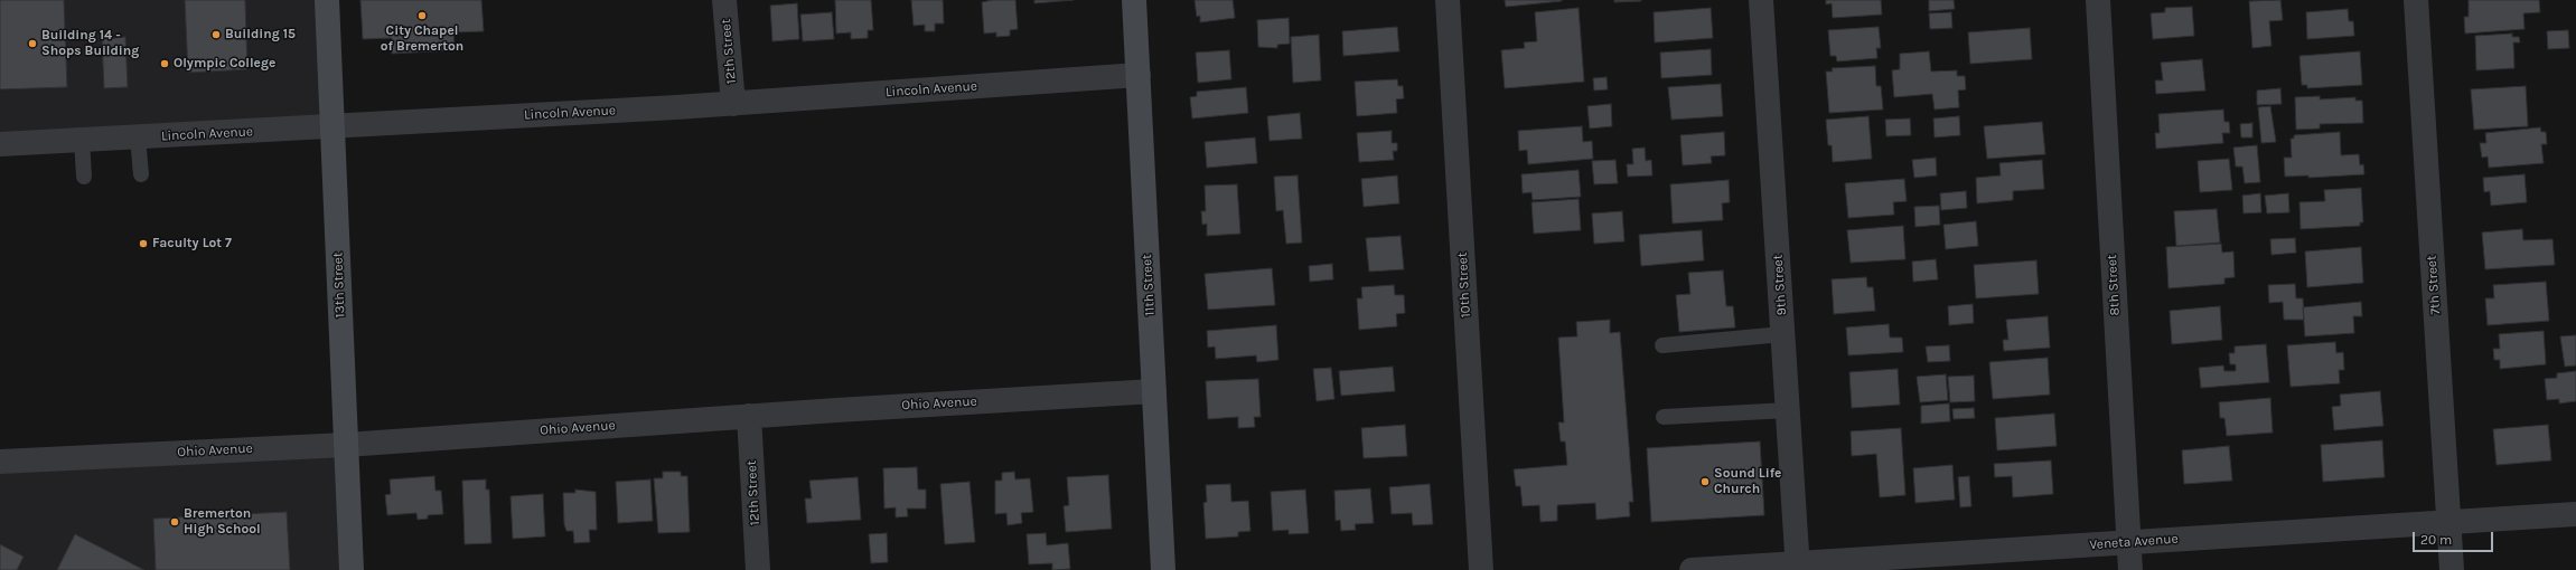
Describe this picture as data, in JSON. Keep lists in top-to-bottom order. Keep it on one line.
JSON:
{"streets":{"main road":["13th Street","11th Street"],"street":["12th Street","Lincoln Avenue","10th Street","9th Street","8th Street","7th Street","Ohio Avenue","Veneta Avenue"]},"crossings":[["12th Street","Lincoln Avenue"],["12th Street","Ohio Avenue"],["Lincoln Avenue","13th Street"],["Lincoln Avenue","11th Street"],["13th Street","Ohio Avenue"],["11th Street","Ohio Avenue"],["9th Street","Veneta Avenue"],["8th Street","Veneta Avenue"],["7th Street","Veneta Avenue"]],"places":["City Chapel of Bremerton","Building 15","Building 14 - Shops Building","Olympic College","Faculty Lot 7","Sound Life Church","Bremerton High School"],"scale_bar":"20 m"}
